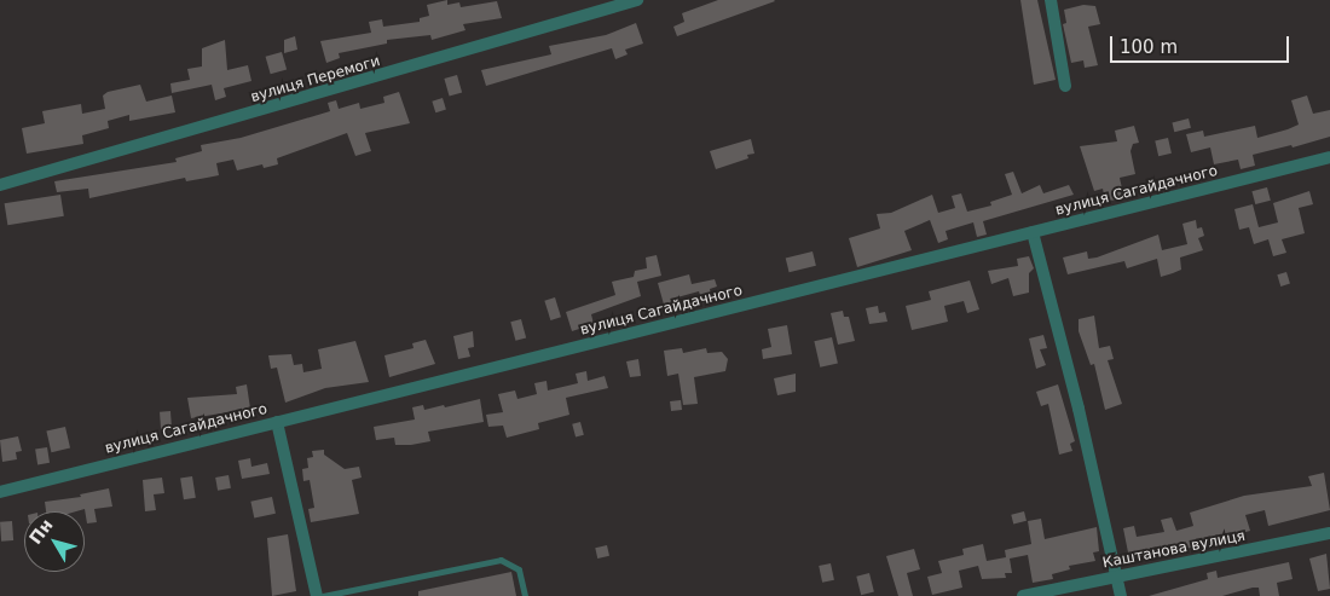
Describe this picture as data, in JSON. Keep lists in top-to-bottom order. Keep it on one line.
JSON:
{"streets":{"street":["вулиця Перемоги","вулиця Сагайдачного","Каштанова вулиця"]},"scale_bar":"100 m","north":"top left"}
